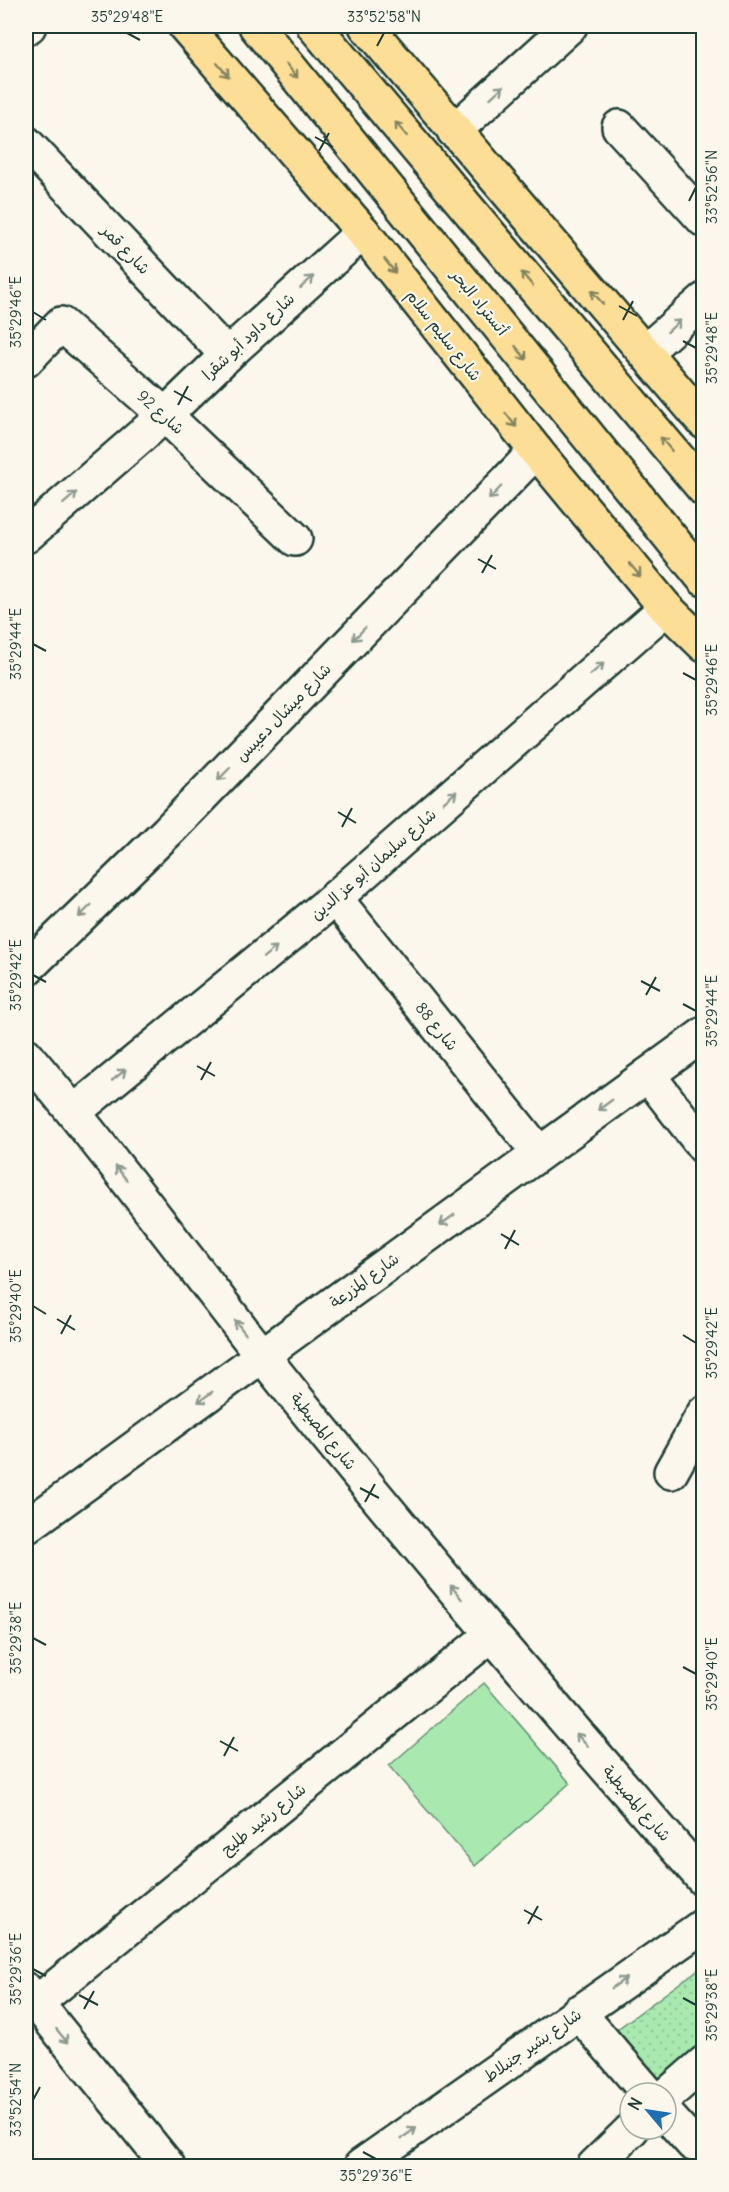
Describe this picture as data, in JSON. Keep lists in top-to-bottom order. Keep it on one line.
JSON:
{"streets":{"main road":["أتستراد البحر","شارع سليم سلام"],"street":["شارع قمر","شارع داود أبو شقرا","شارع 92","شارع ميشال دعيبس","شارع سليمان أبو عز الدين","شارع 88","شارع المزرعة","شارع المصيطبة","شارع رشيد طليح","شارع بشير جنبلاط"]},"crossings":[["شارع قمر","شارع داود أبو شقرا"],["شارع سليم سلام","شارع داود أبو شقرا"],["شارع سليم سلام","شارع ميشال دعيبس"],["شارع سليم سلام","شارع سليمان أبو عز الدين"],["شارع داود أبو شقرا","شارع 92"],["شارع سليمان أبو عز الدين","شارع 88"],["شارع سليمان أبو عز الدين","شارع المصيطبة"],["شارع 88","شارع المزرعة"],["شارع المزرعة","شارع المصيطبة"],["شارع المصيطبة","شارع رشيد طليح"]],"one_way":["شارع داود أبو شقرا","شارع ميشال دعيبس","شارع سليمان أبو عز الدين","شارع المزرعة","شارع المصيطبة","شارع بشير جنبلاط"],"north":"top left","coordinates":["35°29'48\"E","33°52'58\"N","33°52'56\"N","35°29'46\"E","35°29'44\"E","35°29'42\"E","35°29'40\"E","35°29'38\"E","35°29'36\"E","33°52'54\"N"]}
